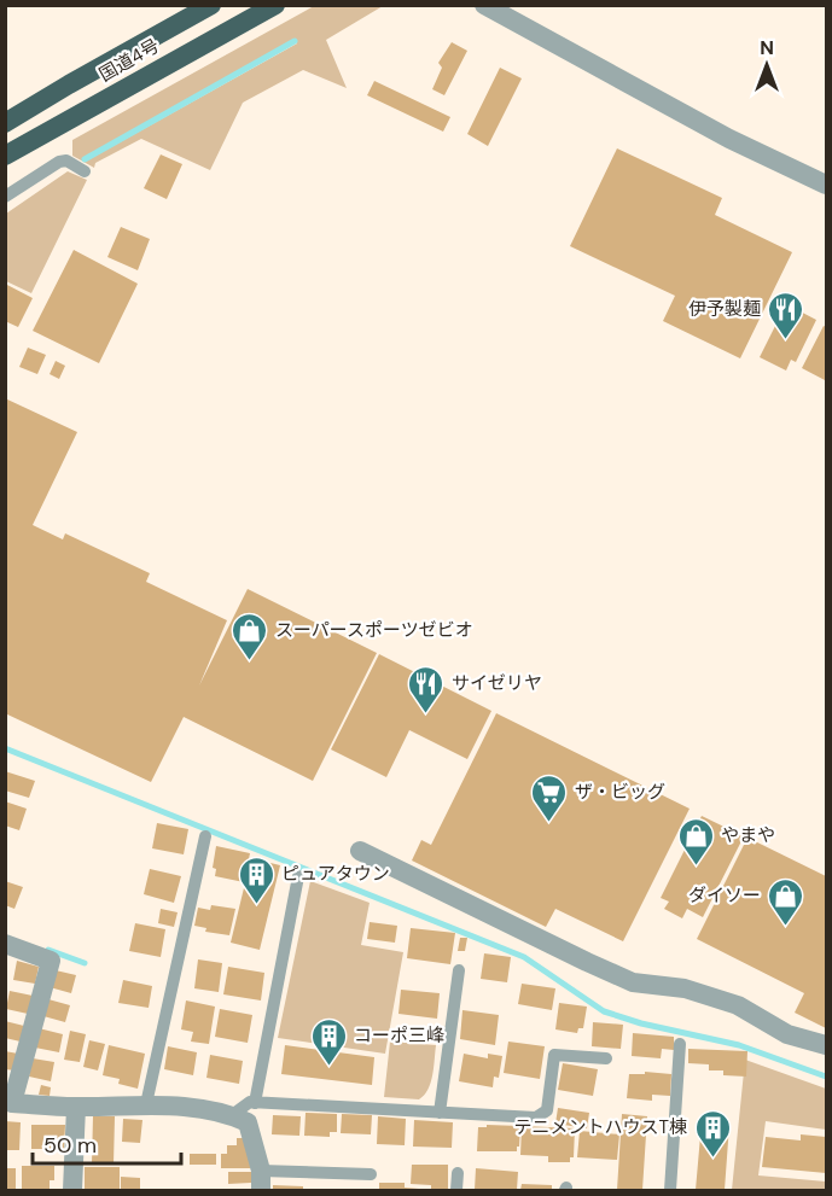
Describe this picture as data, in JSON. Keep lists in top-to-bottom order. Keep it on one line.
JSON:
{"streets":{"highway":["国道4号"]},"places":{"restaurant":["伊予製麺","サイゼリヤ"],"shop":["スーパースポーツゼビオ","やまや","ダイソー"],"supermarket":["ザ・ビッグ"],"building":["ピュアタウン","コーポ三峰","テニメントハウスT棟"]},"scale_bar":"50 m","north":"top"}
